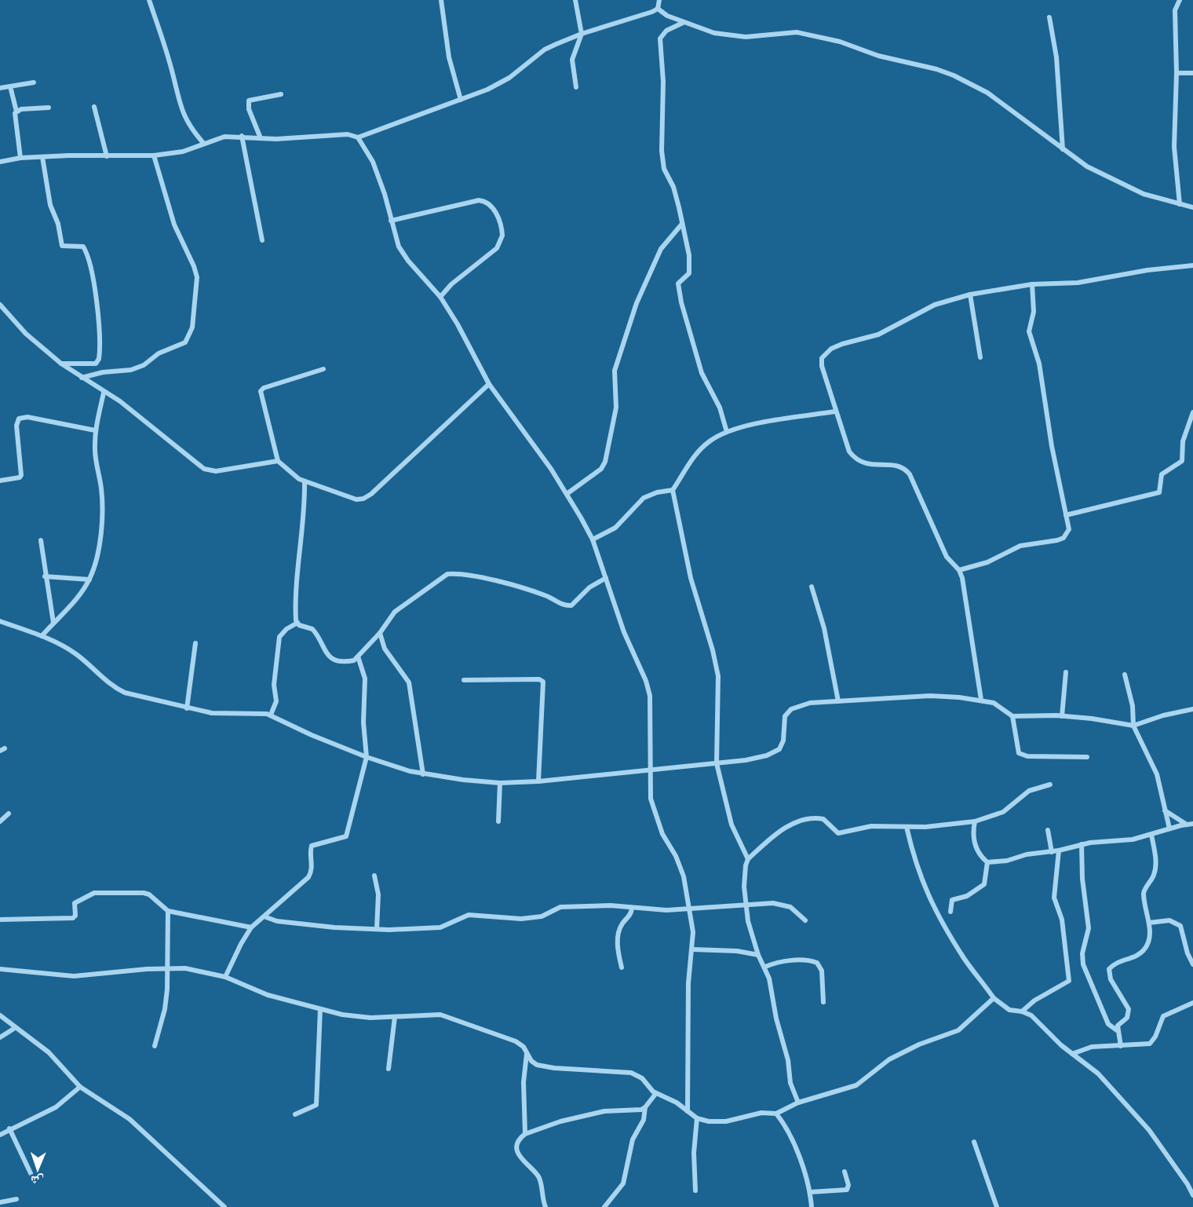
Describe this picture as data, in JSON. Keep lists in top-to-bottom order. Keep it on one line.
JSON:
{"north":"bottom"}
